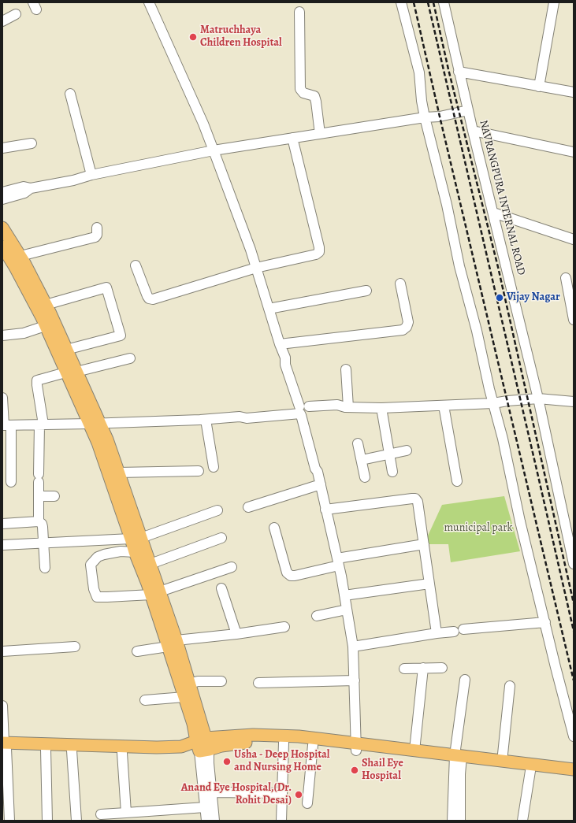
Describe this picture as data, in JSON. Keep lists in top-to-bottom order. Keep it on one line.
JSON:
{"streets":{"street":["NAVRANGPURA INTERNAL ROAD"]},"parks":["municipal park"],"places":["Matruchhaya Children Hospital","Vijay Nagar","Usha - Deep Hospital and Nursing Home","Shail Eye Hospital","Anand Eye Hospital,(Dr. Rohit Desai)"]}
